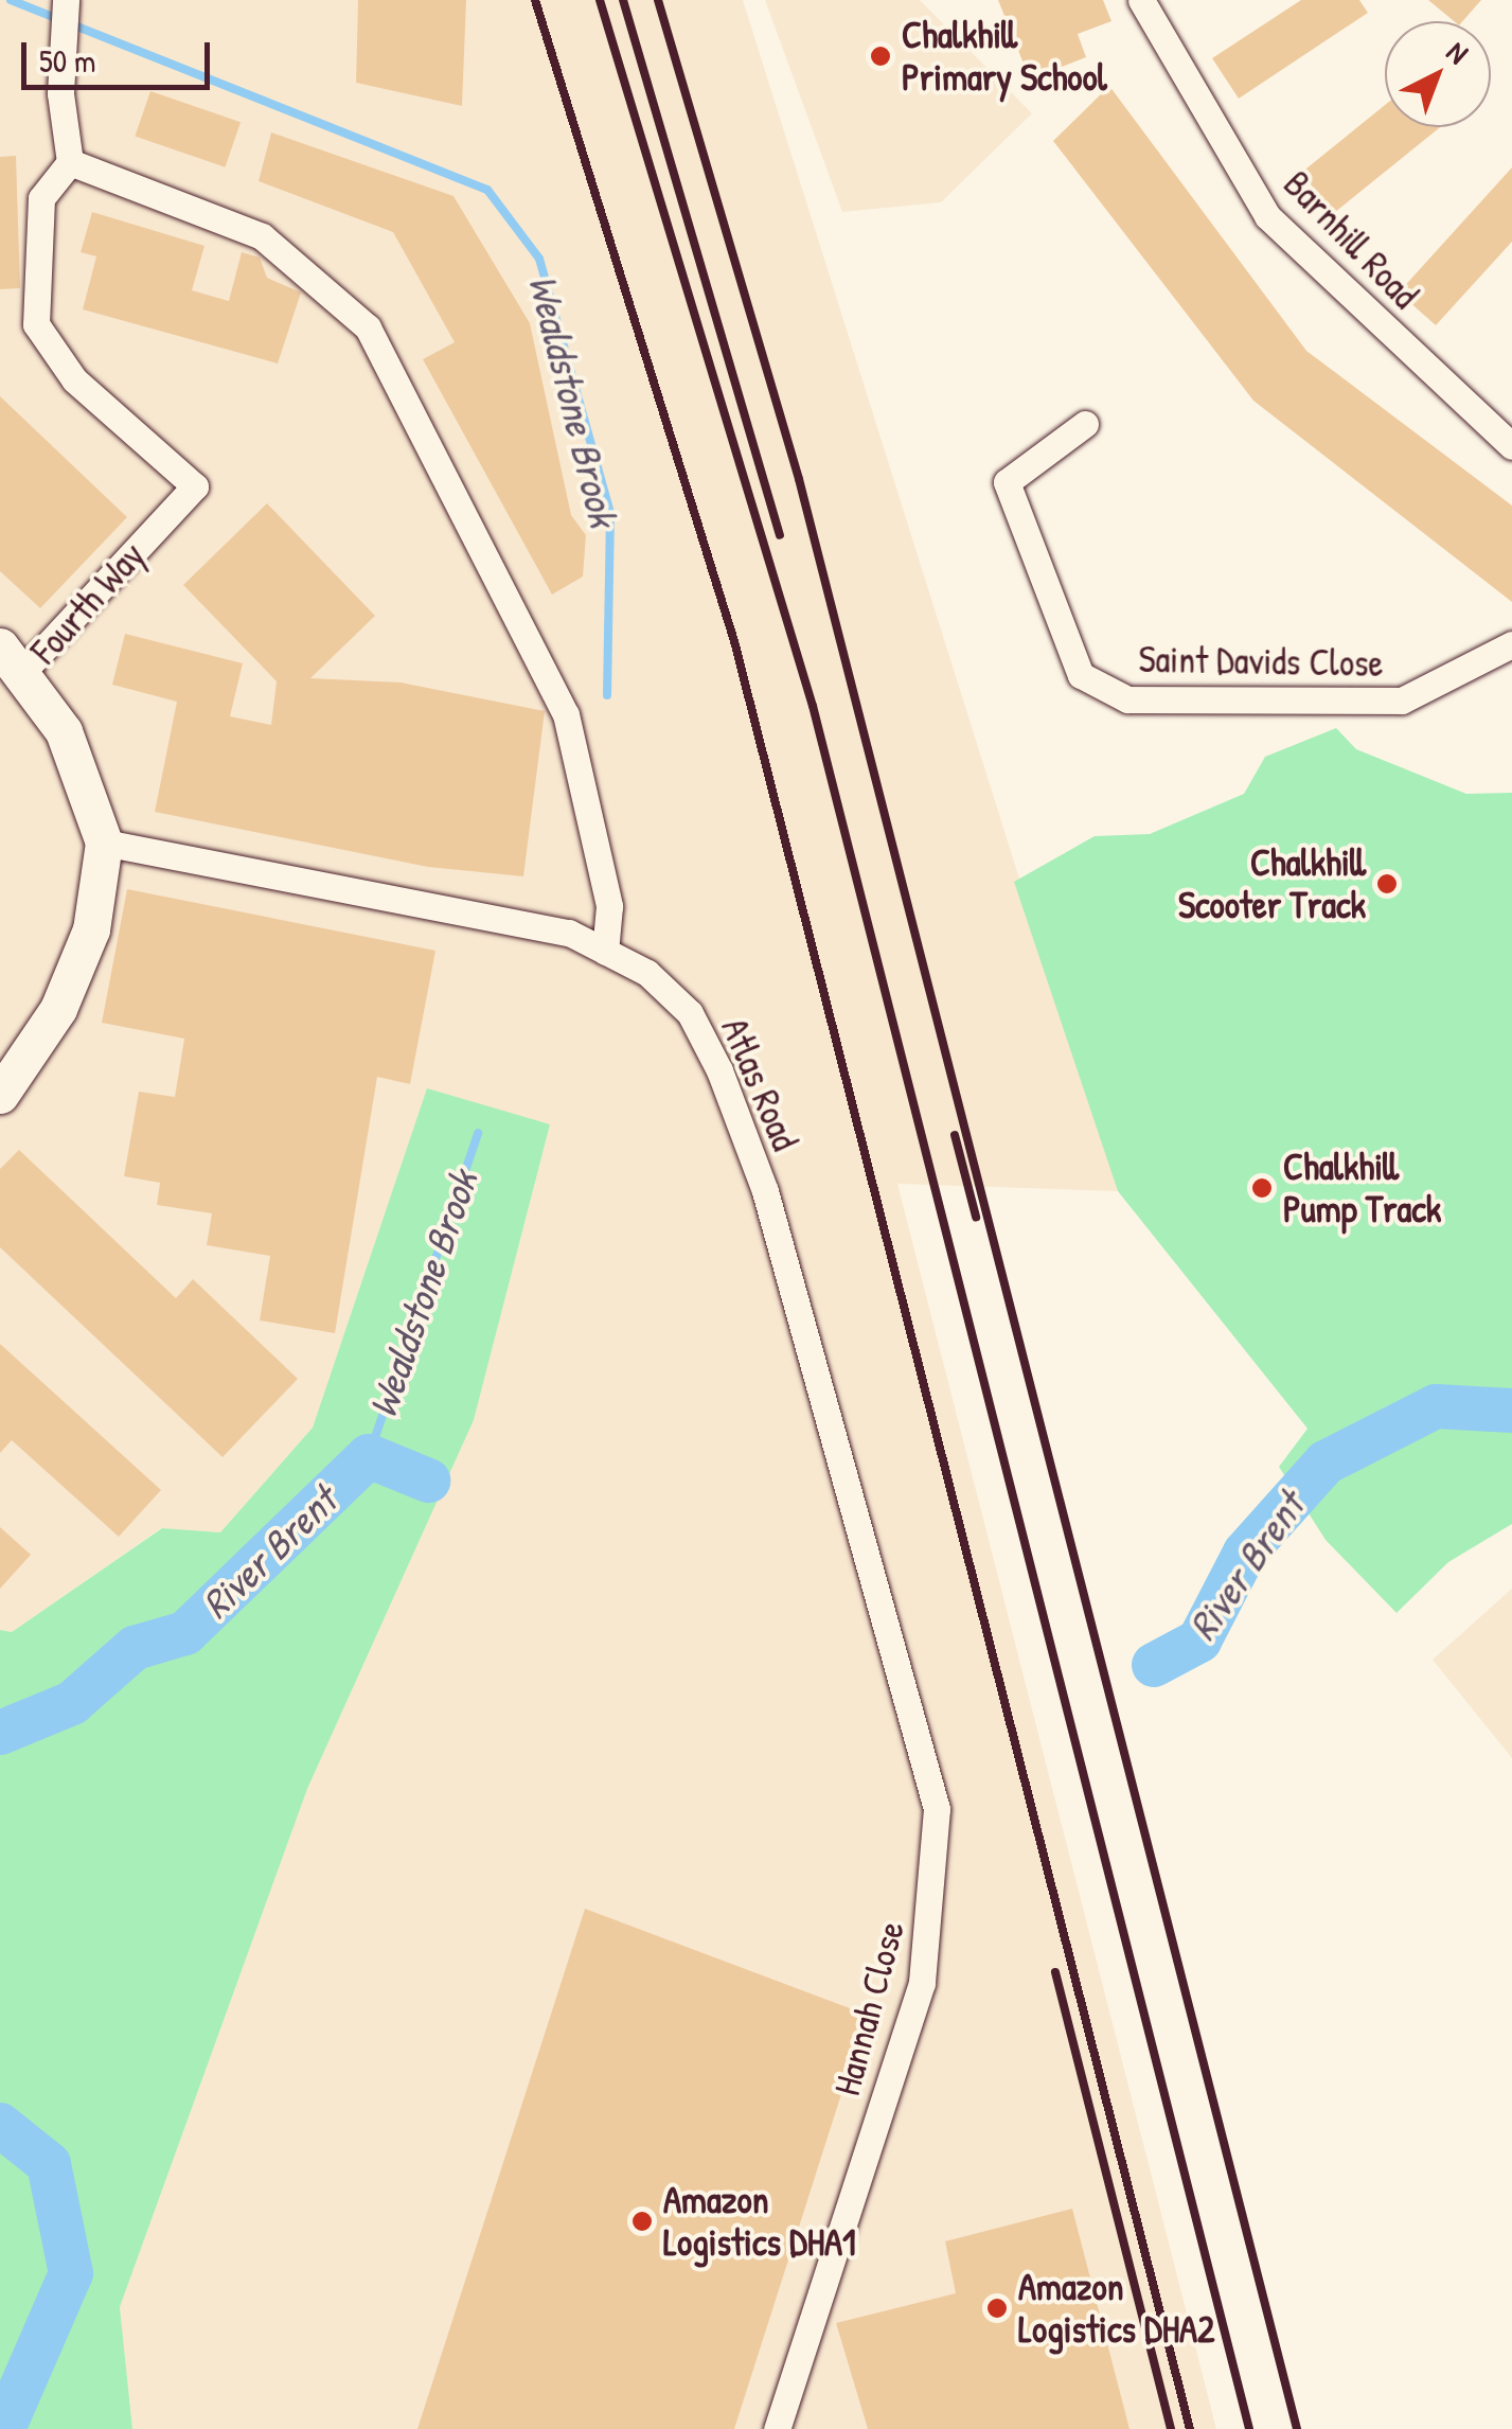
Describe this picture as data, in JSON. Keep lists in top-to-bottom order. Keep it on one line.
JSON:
{"streets":{"main road":["Fourth Way"],"street":["Barnhill Road","Saint Davids Close","Atlas Road","Hannah Close"]},"crossings":[["Fourth Way","Atlas Road"],["Atlas Road","Hannah Close"]],"water":["Wealdstone Brook","River Brent"],"places":["Chalkhill Primary School","Chalkhill Scooter Track","Chalkhill Pump Track","Amazon Logistics DHA1","Amazon Logistics DHA2"],"scale_bar":"50 m","north":"top right"}
